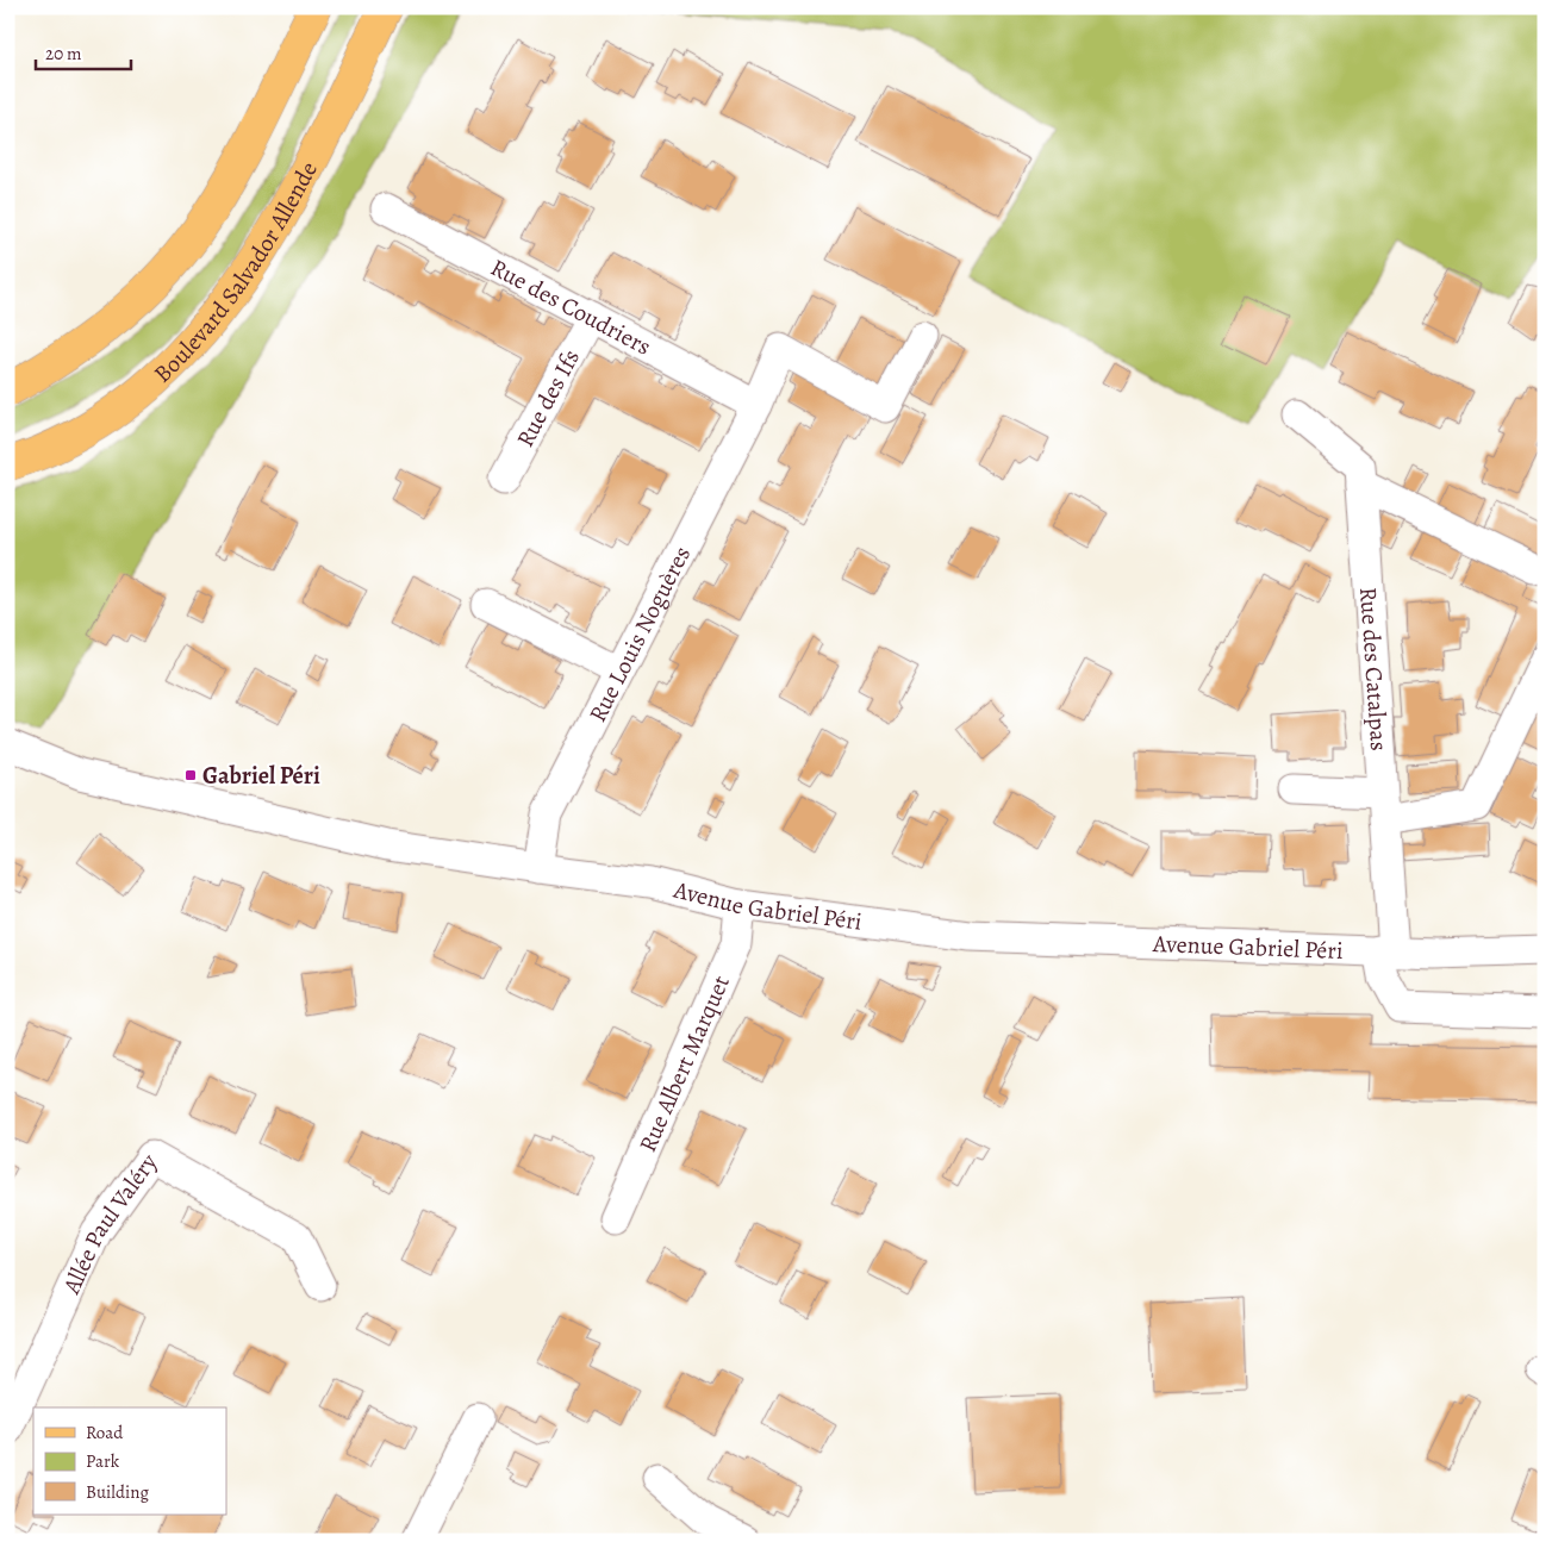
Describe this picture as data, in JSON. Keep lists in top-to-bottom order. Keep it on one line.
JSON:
{"streets":{"main road":["Boulevard Salvador Allende"],"street":["Rue des Coudriers","Rue des Ifs","Rue Louis Noguères","Rue des Catalpas","Avenue Gabriel Péri","Rue Albert Marquet","Allée Paul Valéry"]},"crossings":[["Rue des Coudriers","Rue des Ifs"],["Rue des Coudriers","Rue Louis Noguères"],["Rue Louis Noguères","Avenue Gabriel Péri"],["Rue des Catalpas","Avenue Gabriel Péri"],["Avenue Gabriel Péri","Rue Albert Marquet"]],"places":{"transit":["Gabriel Péri"]},"legend":["Road","Park","Building"],"scale_bar":"20 m"}
